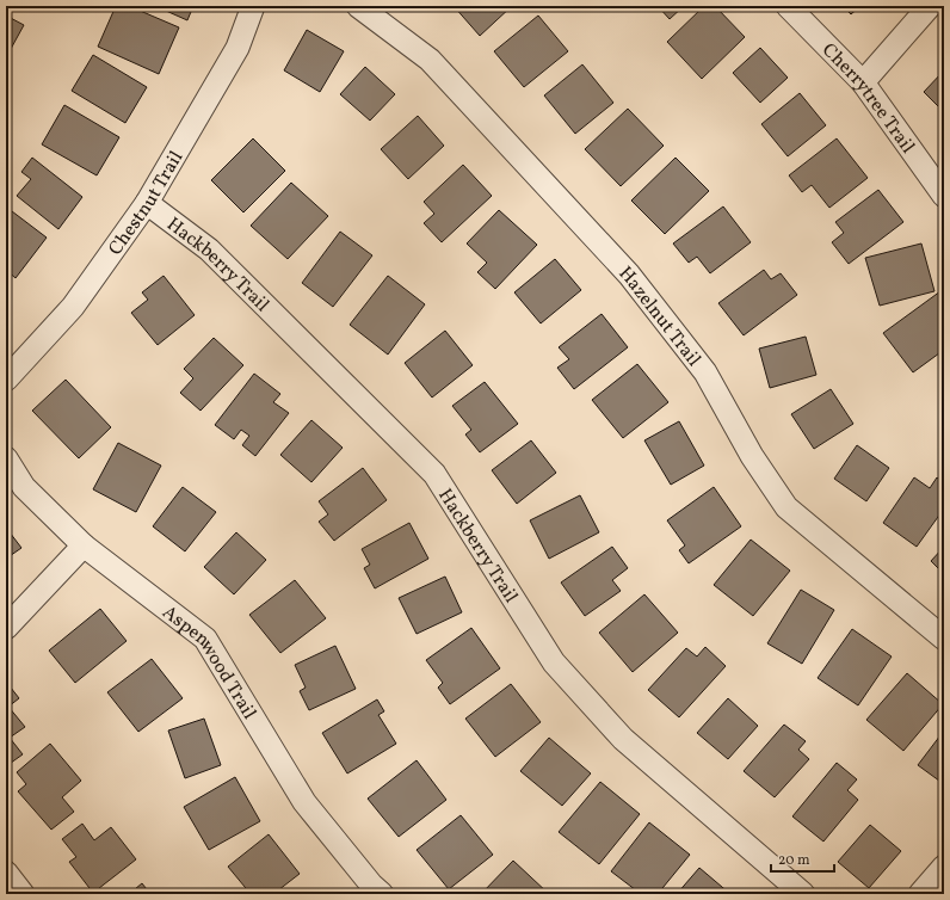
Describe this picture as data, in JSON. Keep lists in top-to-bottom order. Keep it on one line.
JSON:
{"streets":{"street":["Cherrytree Trail","Chestnut Trail","Hackberry Trail","Hazelnut Trail","Aspenwood Trail"]},"crossings":[["Chestnut Trail","Hackberry Trail"]],"scale_bar":"20 m"}
